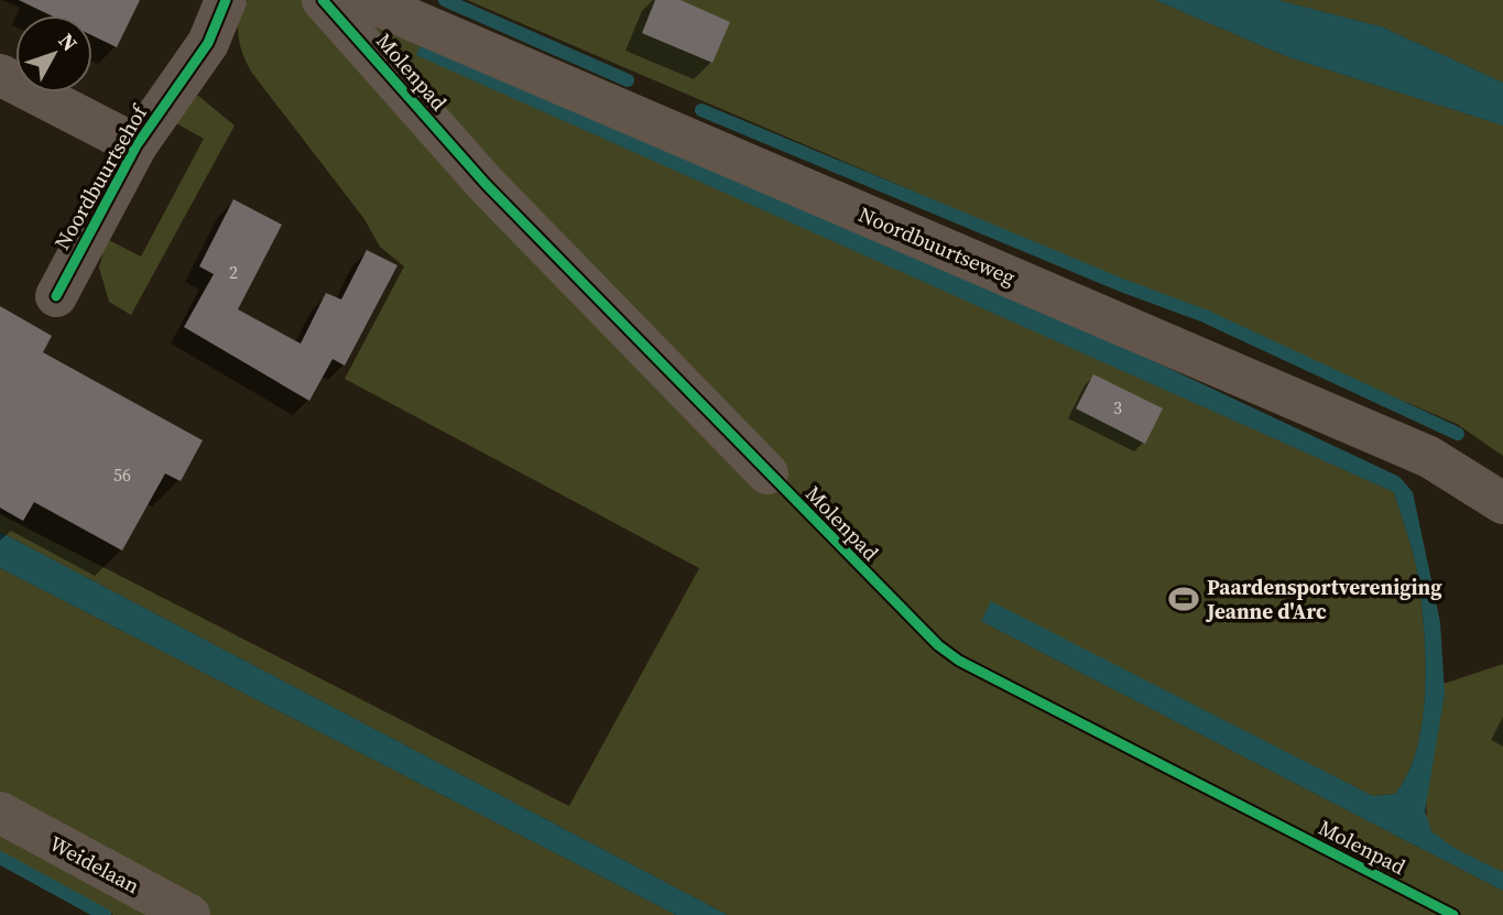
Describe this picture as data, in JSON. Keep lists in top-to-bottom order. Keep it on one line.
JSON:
{"streets":{"street":["Molenpad","Noordbuurtsehof","Noordbuurtseweg","Weidelaan"]},"places":{"sports":["Paardensportvereniging Jeanne d'Arc"]},"house_numbers":["2","3","56"],"north":"top right"}
